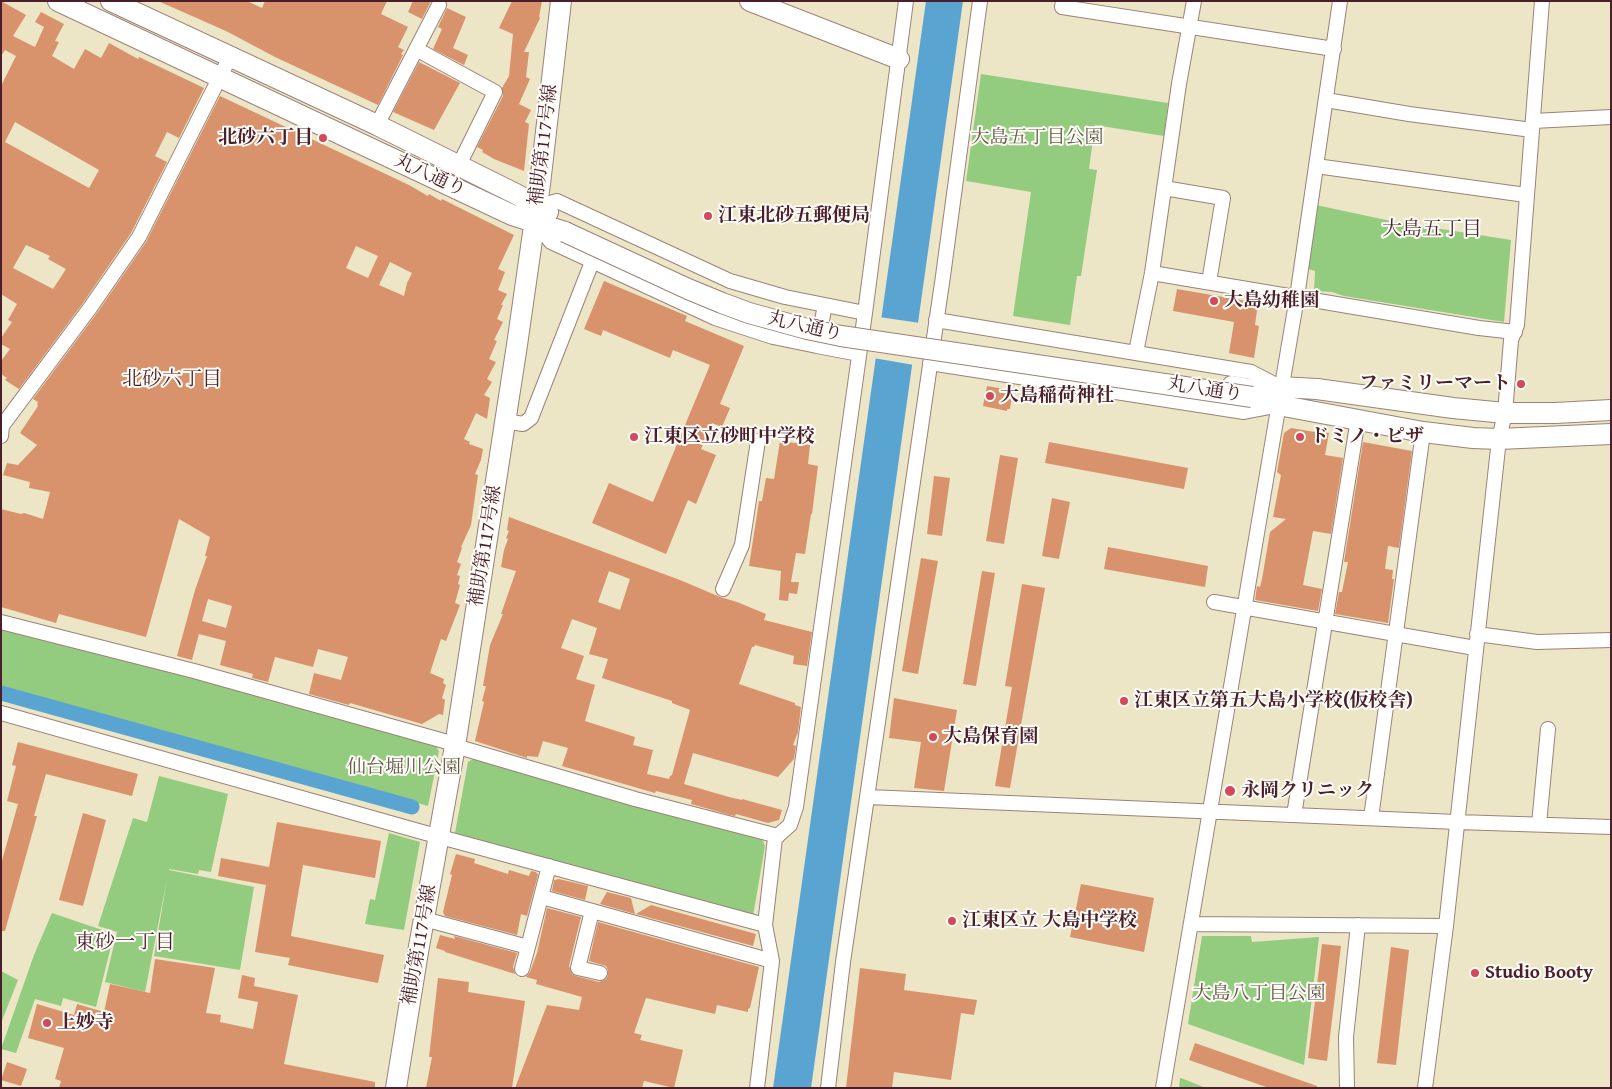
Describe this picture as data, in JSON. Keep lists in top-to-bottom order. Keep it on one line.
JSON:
{"streets":{"main road":["補助第117号線","丸八通り"]},"crossings":[["補助第117号線","丸八通り"]],"districts":["大島五丁目","北砂六丁目","東砂一丁目"],"parks":["大島五丁目公園","仙台堀川公園","大島八丁目公園"],"places":["北砂六丁目","江東北砂五郵便局","大島幼稚園","ファミリーマート","大島稲荷神社","江東区立砂町中学校","ドミノ・ピザ","江東区立第五大島小学校(仮校舎)","大島保育園","永岡クリニック","江東区立 大島中学校","Studio Booty","上妙寺"]}
